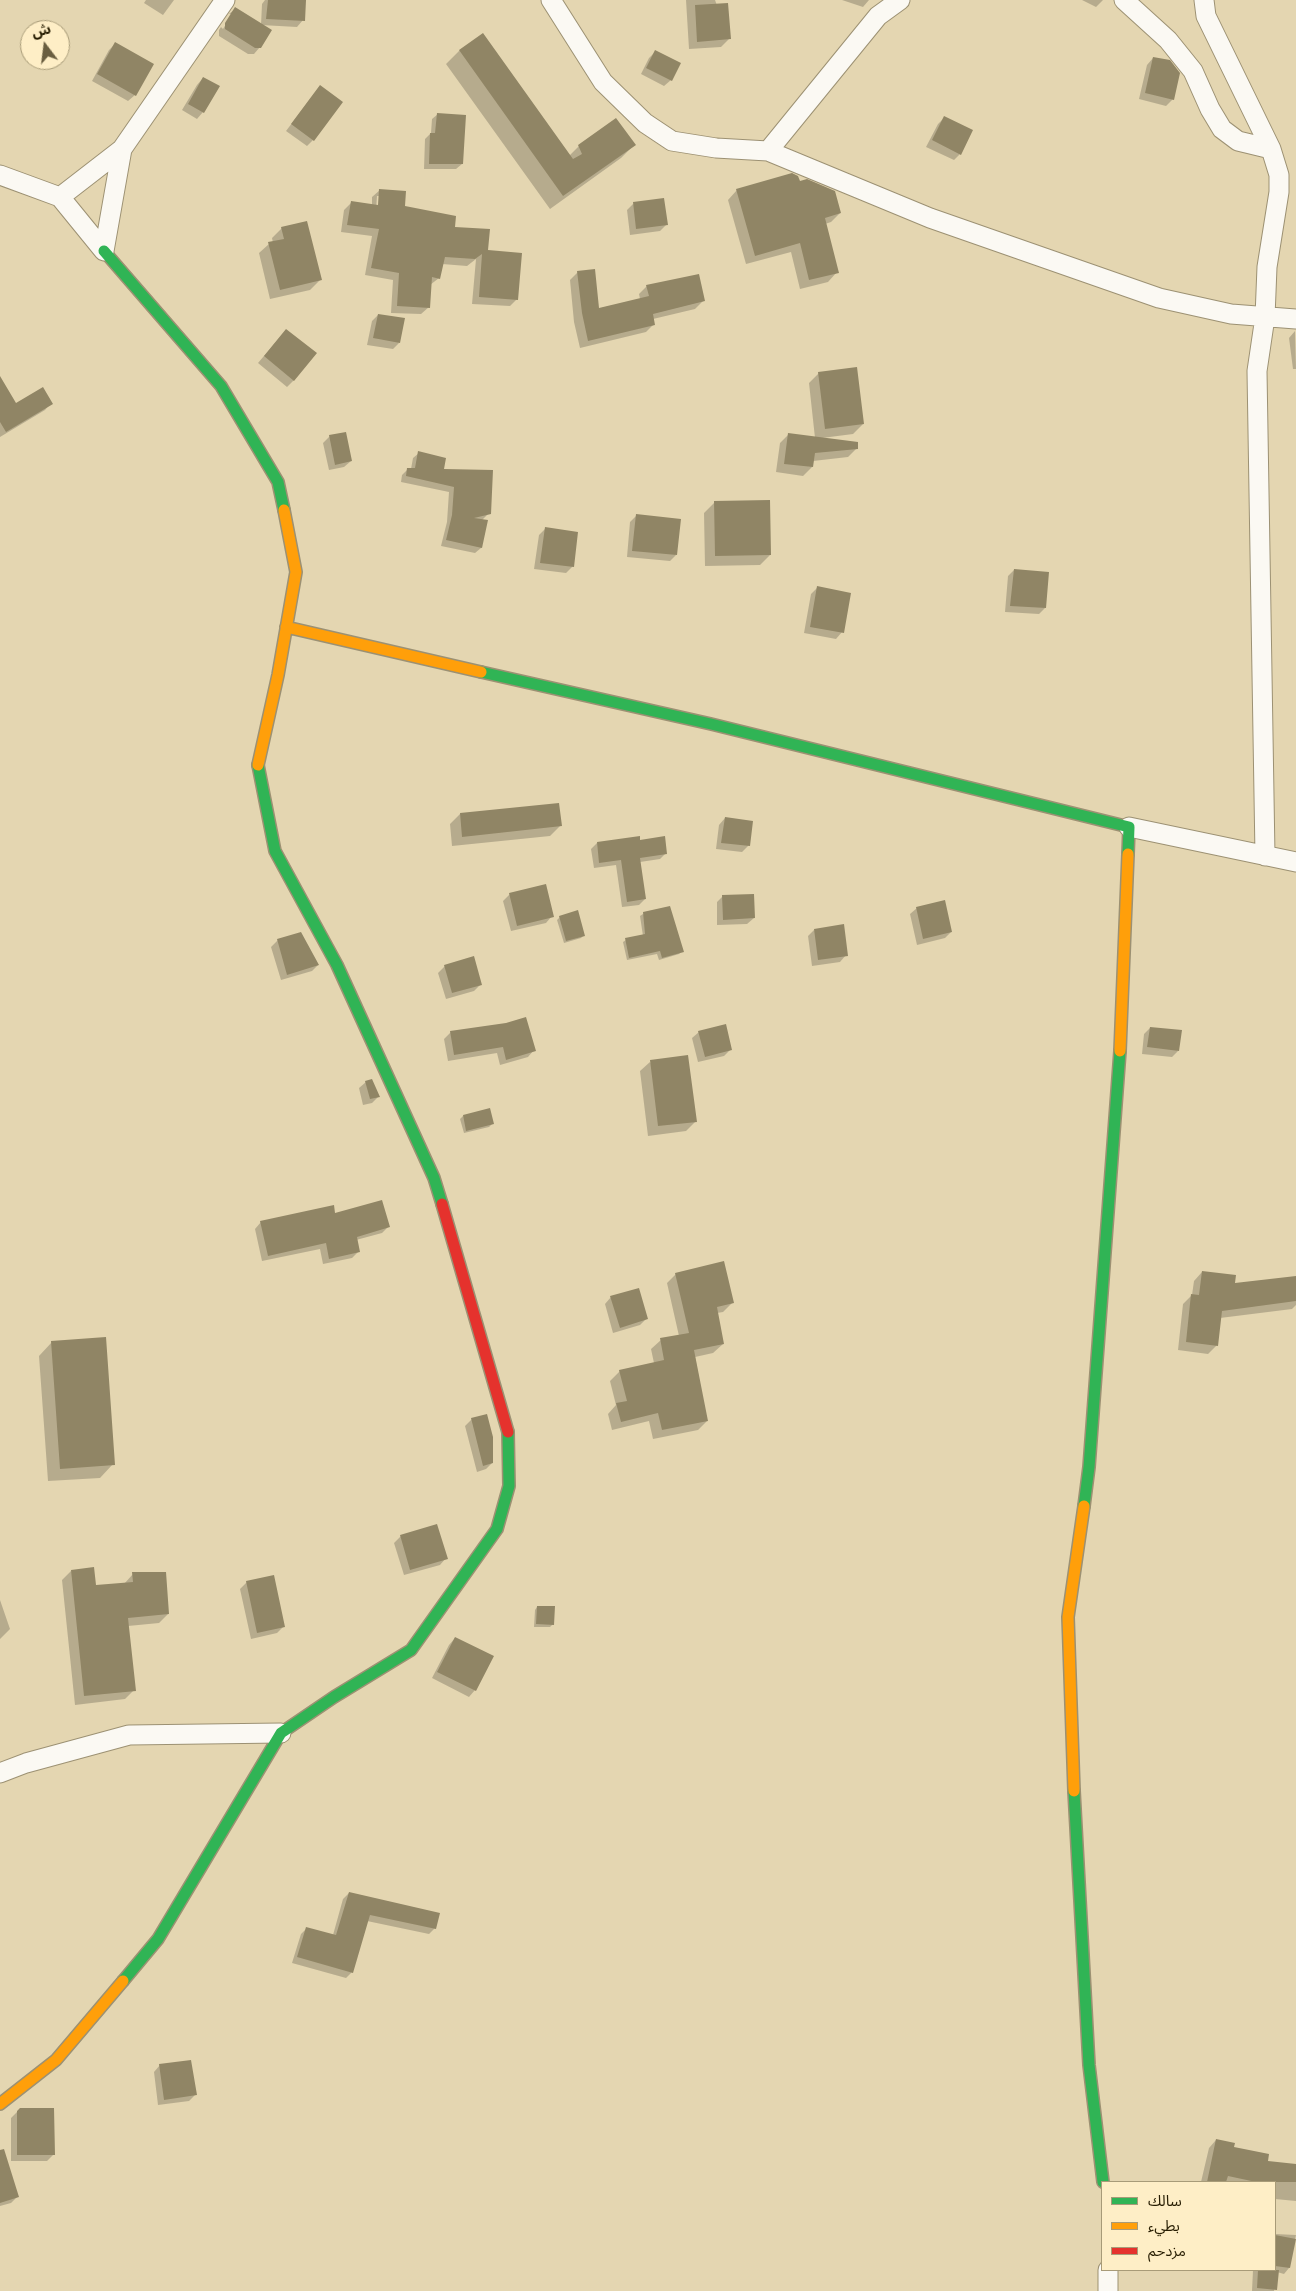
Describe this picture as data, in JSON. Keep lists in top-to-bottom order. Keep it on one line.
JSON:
{"legend":["سالك","بطيء","مزدحم"],"north":"top"}
